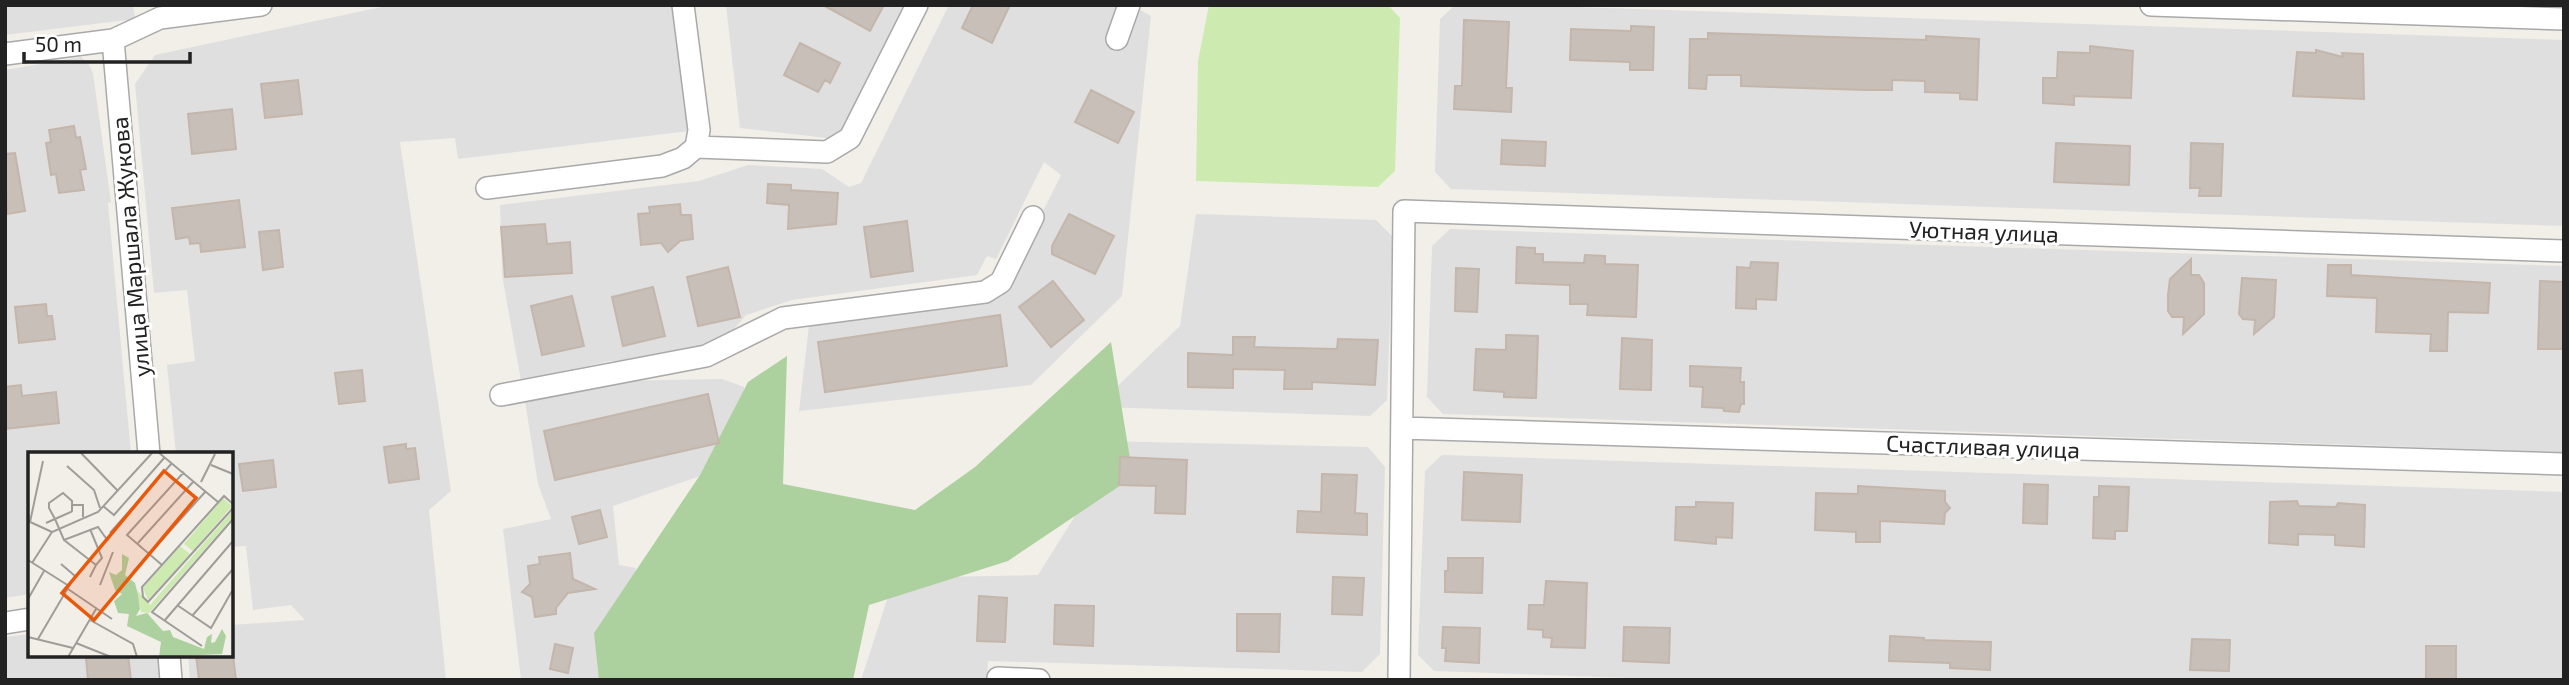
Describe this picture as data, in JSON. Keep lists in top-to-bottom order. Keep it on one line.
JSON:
{"streets":{"street":["Уютная улица","улица Маршала Жукова","Счастливая улица"]},"crossings":[["Уютная улица","Счастливая улица"]],"scale_bar":"50 m"}
